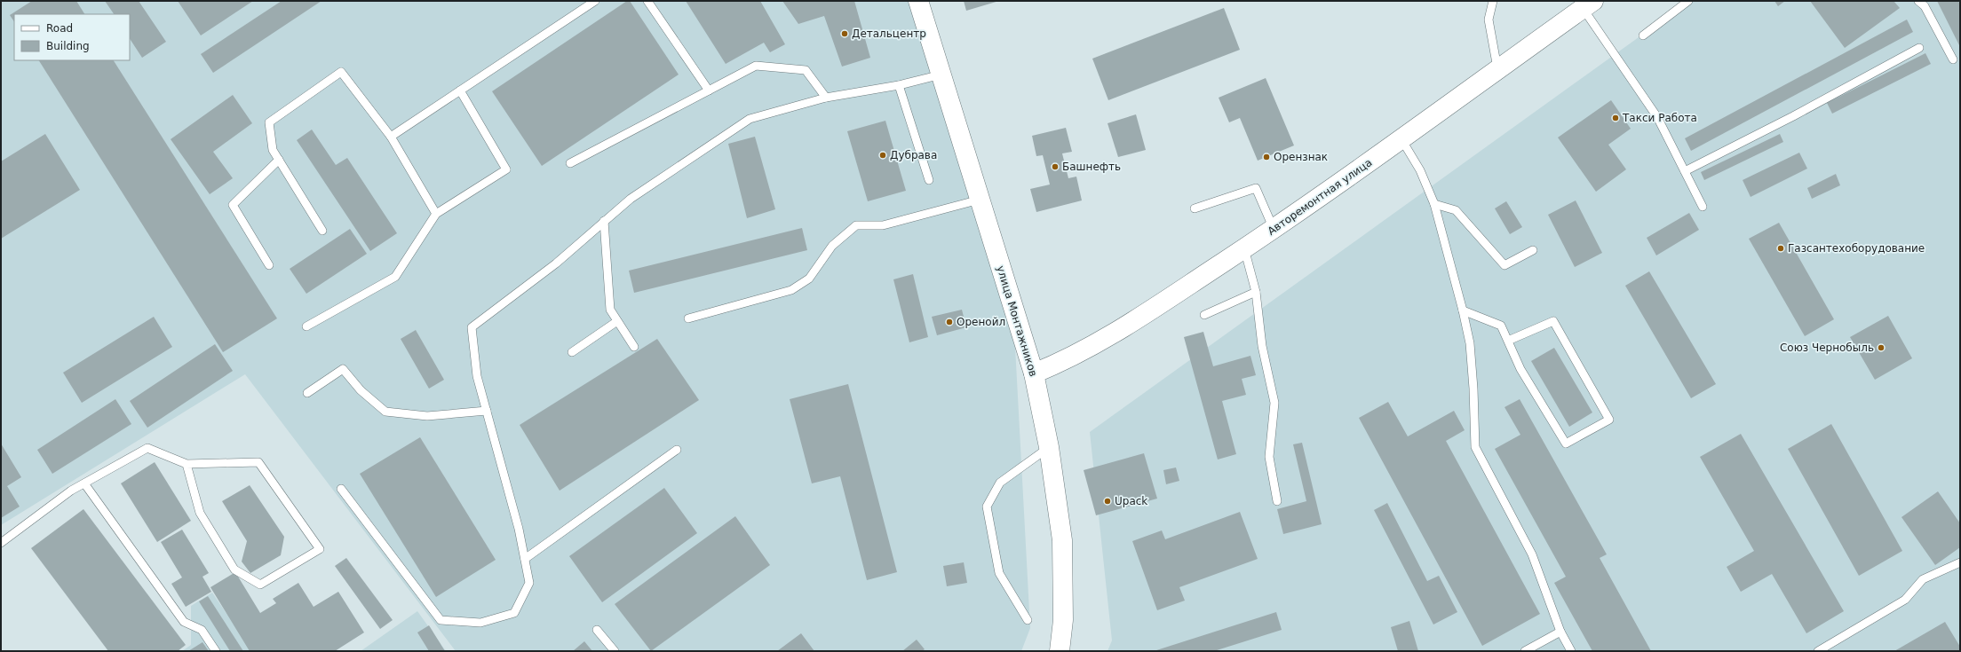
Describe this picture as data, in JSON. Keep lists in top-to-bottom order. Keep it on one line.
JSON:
{"streets":{"main road":["Авторемонтная улица","улица Монтажников"]},"crossings":[["Авторемонтная улица","улица Монтажников"]],"places":["Детальцентр","Такси Работа","Дубрава","Орензнак","Башнефть","Газсантехоборудование","Оренойл","Союз Чернобыль","Upack"],"legend":["Road","Building"]}
